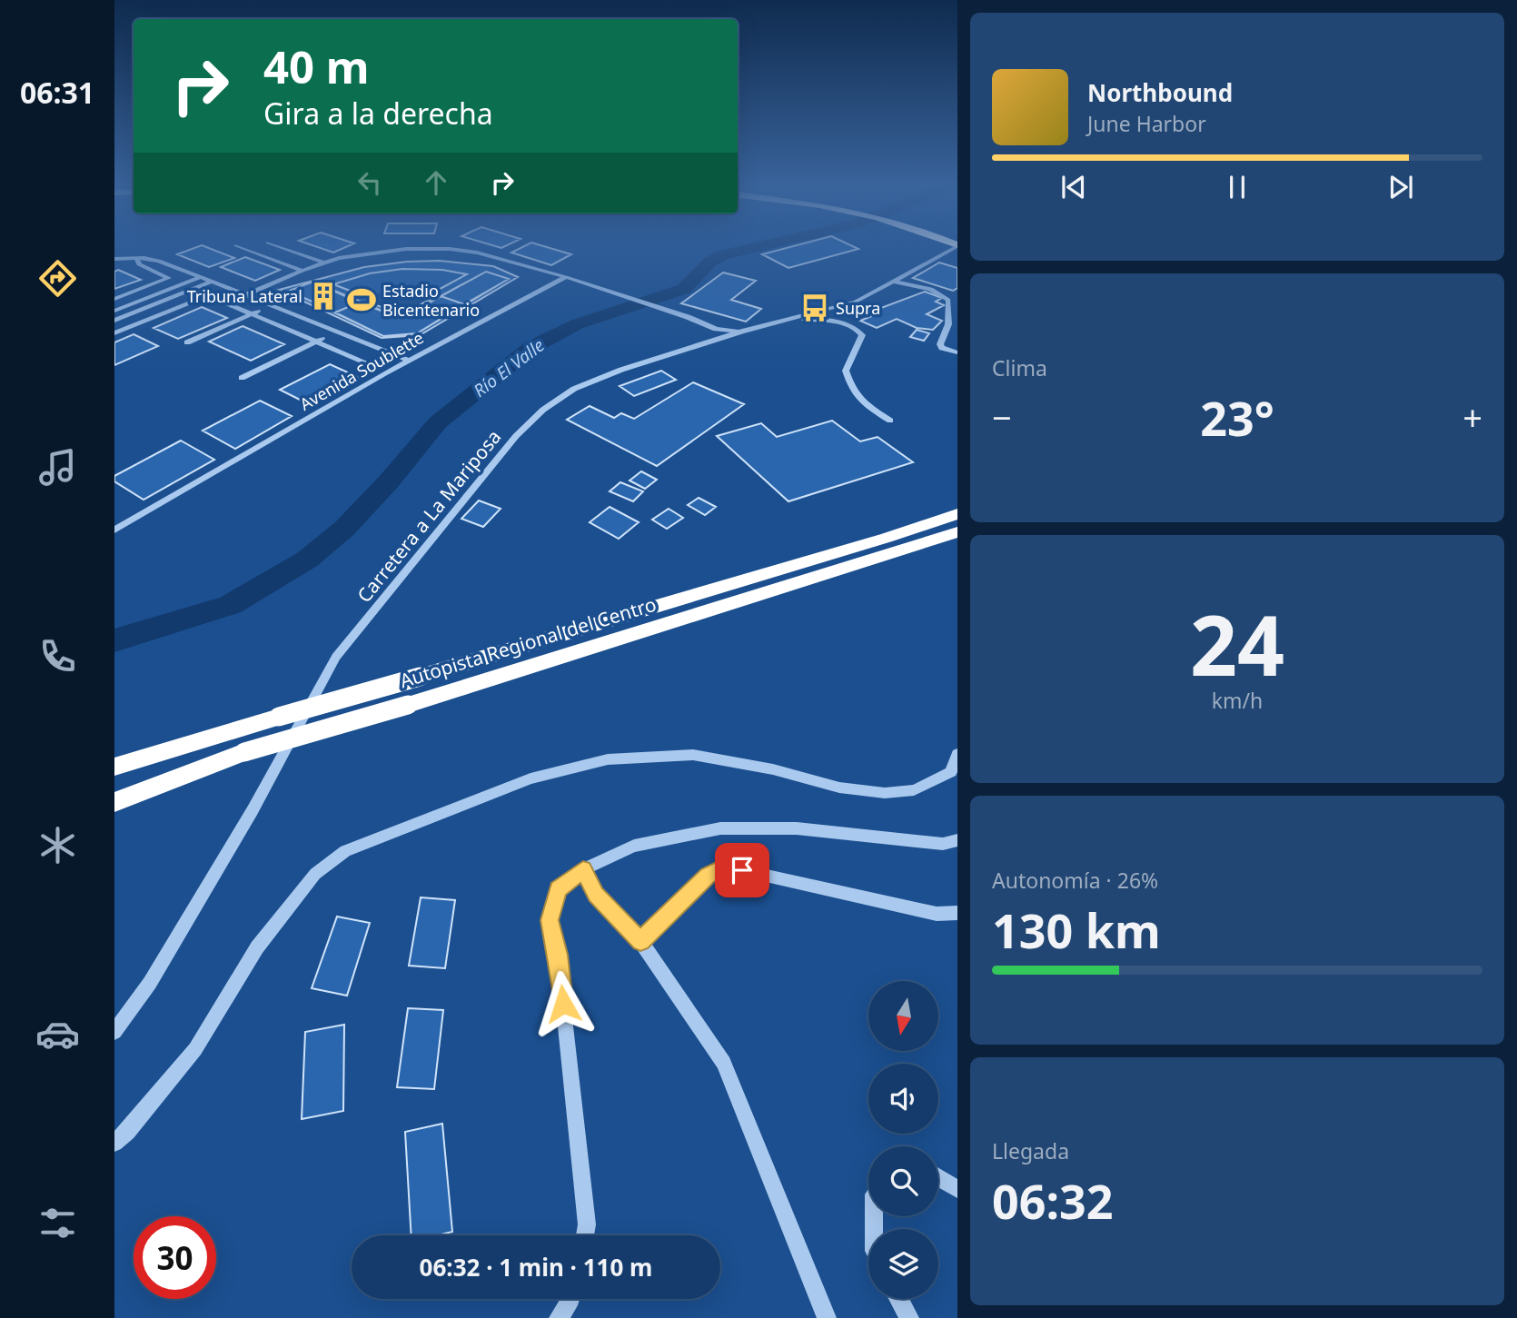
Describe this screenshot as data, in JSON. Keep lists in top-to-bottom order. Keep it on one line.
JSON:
{"streets":{"highway":["Autopista Regional del Centro"],"street":["Avenida Soublette","Carretera a La Mariposa"]},"water":["Río El Valle"],"places":{"building":["Tribuna Lateral"],"sports":["Estadio Bicentenario"],"bus stop":["Supra"]},"north":"bottom","page":{"tabs":"06:31","turn":["40 m","Gira a la derecha"],"song":["Northbound","June Harbor"],"tile":["Clima",["24","km/h"],["Autonomía · 26%","130 km"],["Llegada","06:32"]],"heat":["−","23°","+"],"limit":"30","trip":"06:32 · 1 min · 110 m"}}
